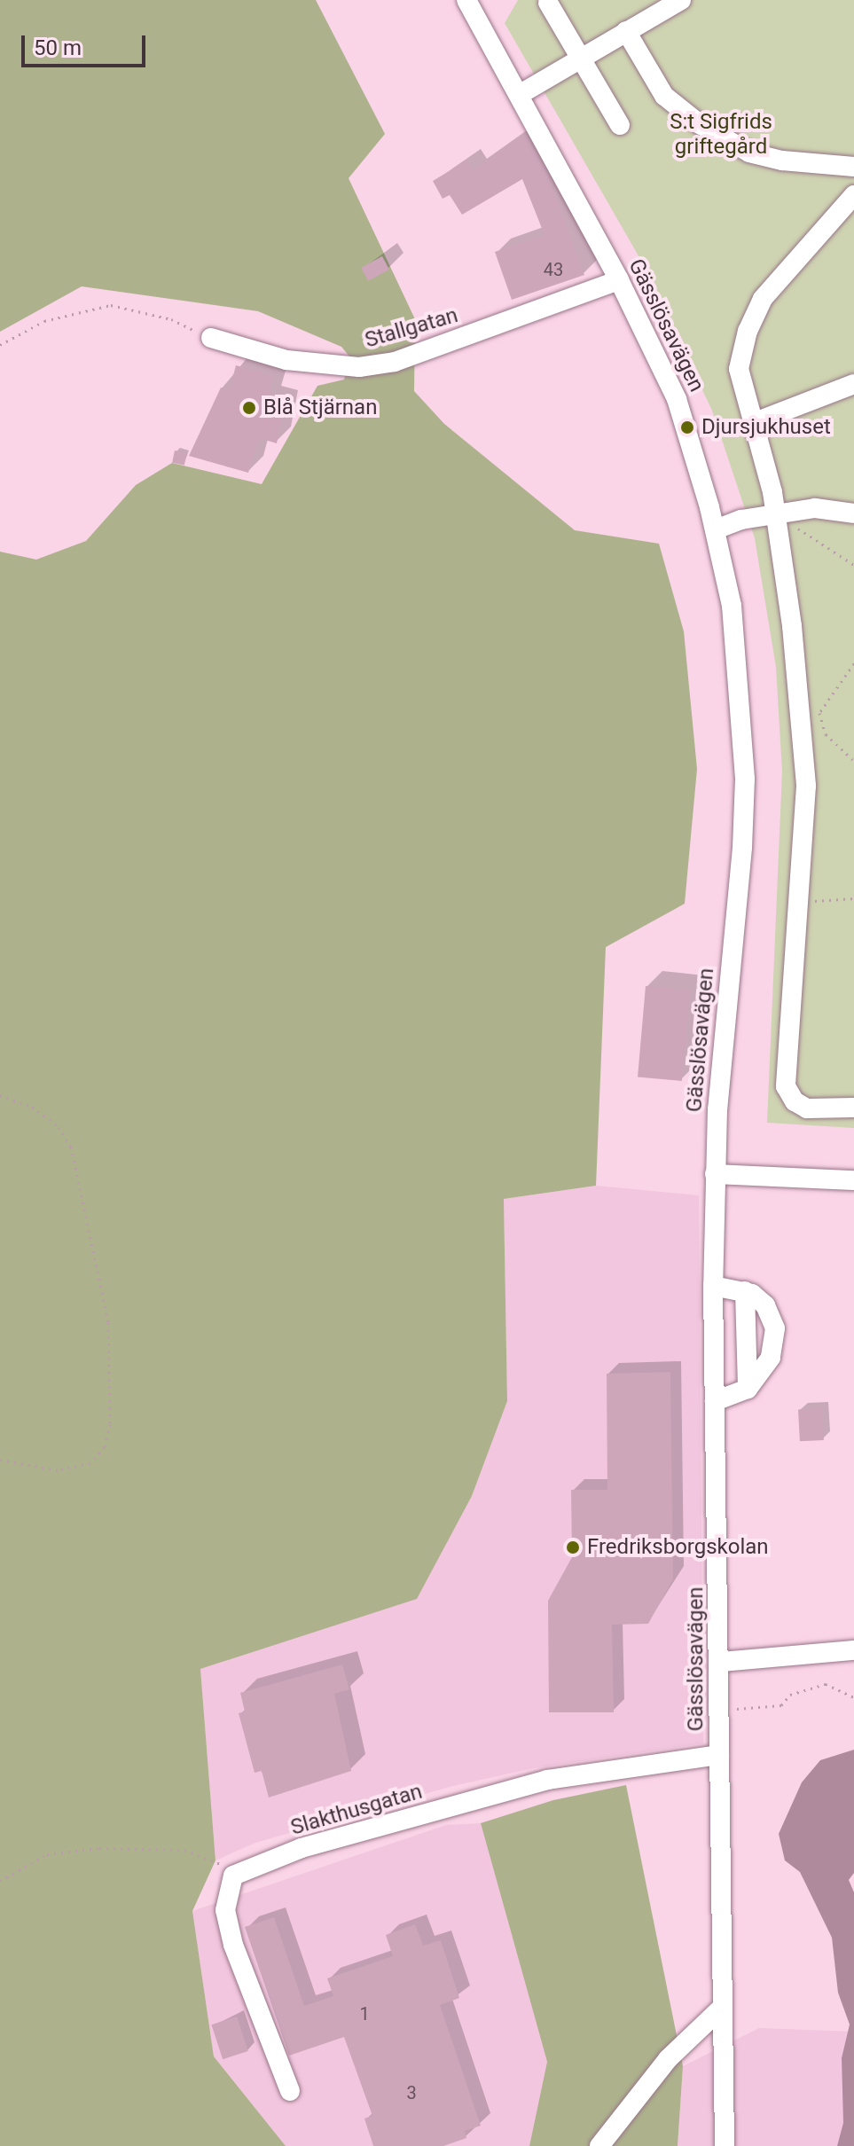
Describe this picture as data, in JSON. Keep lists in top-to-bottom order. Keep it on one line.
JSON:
{"streets":{"street":["Gässlösavägen","Stallgatan","Slakthusgatan"]},"crossings":[["Gässlösavägen","Stallgatan"],["Gässlösavägen","Slakthusgatan"]],"parks":["S:t Sigfrids griftegård"],"places":["Blå Stjärnan","Djursjukhuset","Fredriksborgskolan"],"house_numbers":["43","1","3"],"scale_bar":"50 m"}
